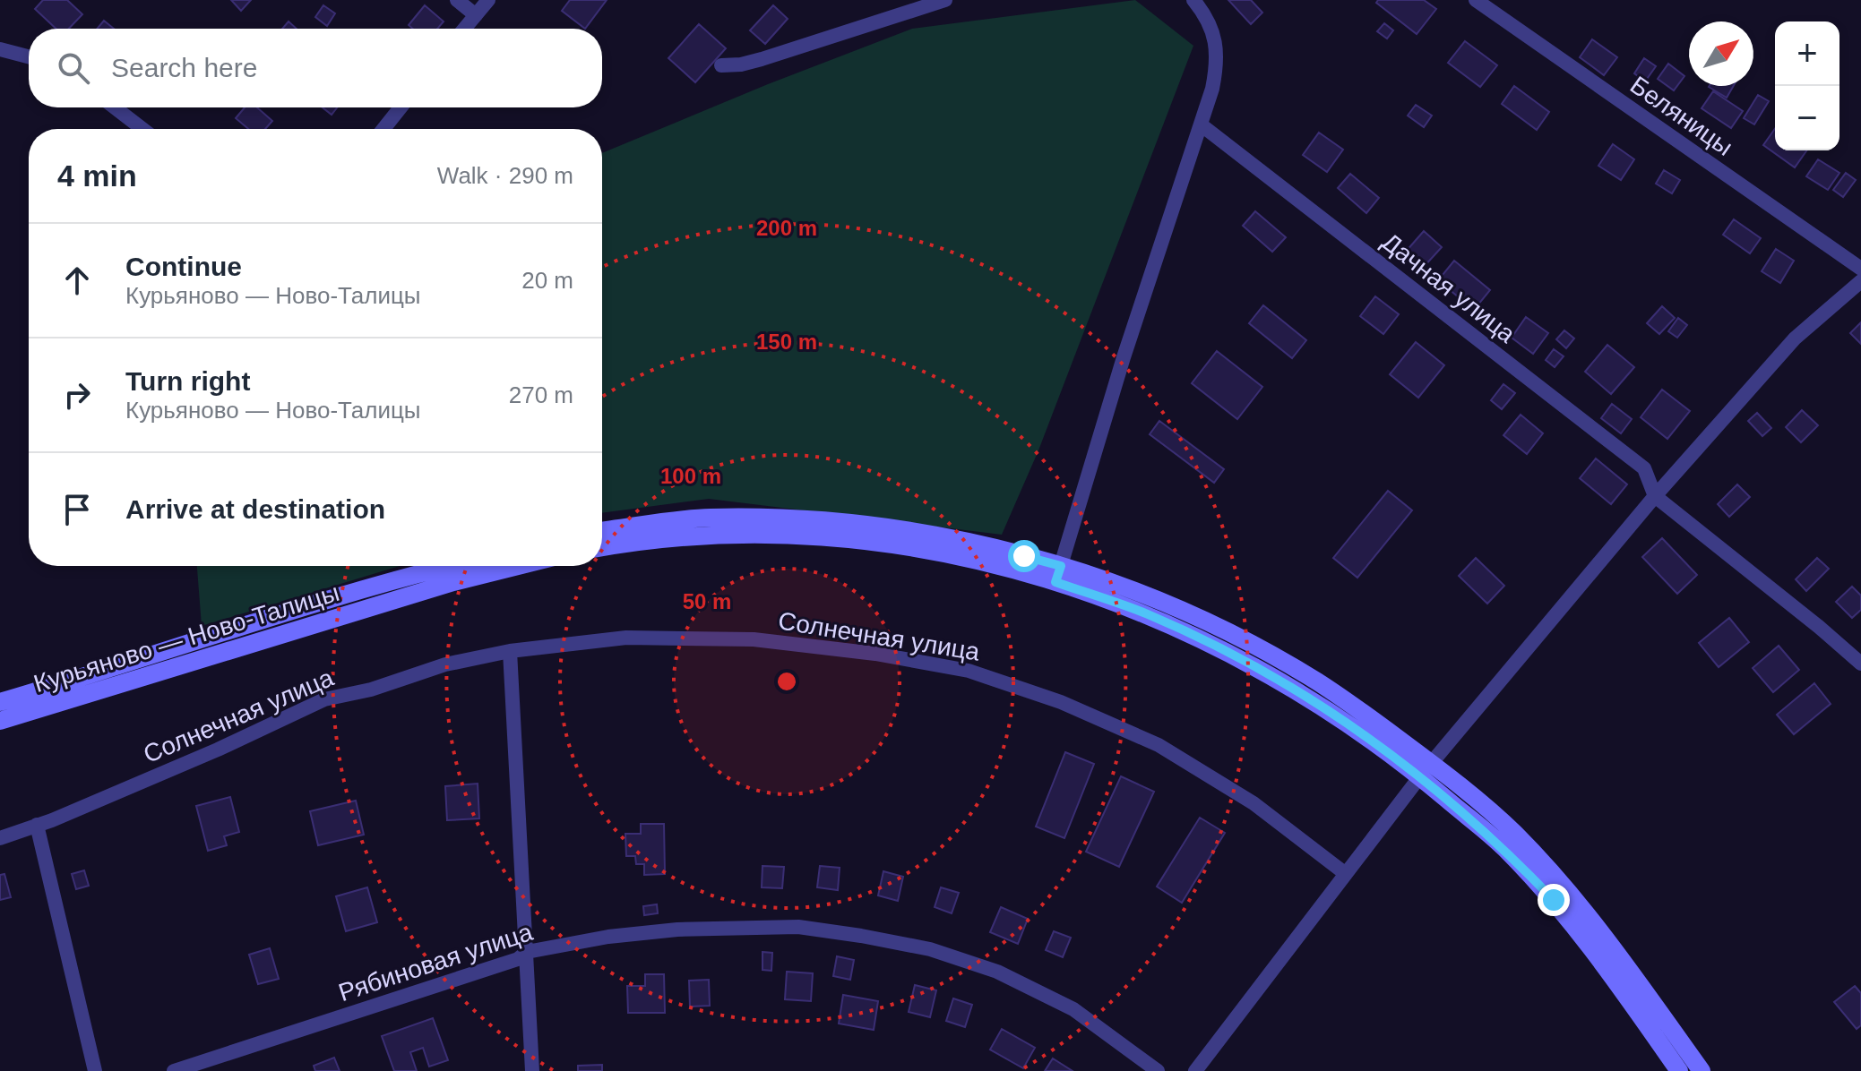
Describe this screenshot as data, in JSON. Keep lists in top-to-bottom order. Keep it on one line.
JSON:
{"streets":{"main road":["Курьяново — Ново-Талицы"],"street":["Беляницы","Дачная улица","Солнечная улица","Рябиновая улица"]},"north":"top right","page":{"map_buttons":["+","−"],"search":"Search here","heading":["4 min","Walk · 290 m"],"list":[["Continue","Курьяново — Ново-Талицы","20 m"],["Turn right","Курьяново — Ново-Талицы","270 m"],"Arrive at destination"]},"rings":["200 m","150 m","100 m","50 m"]}
